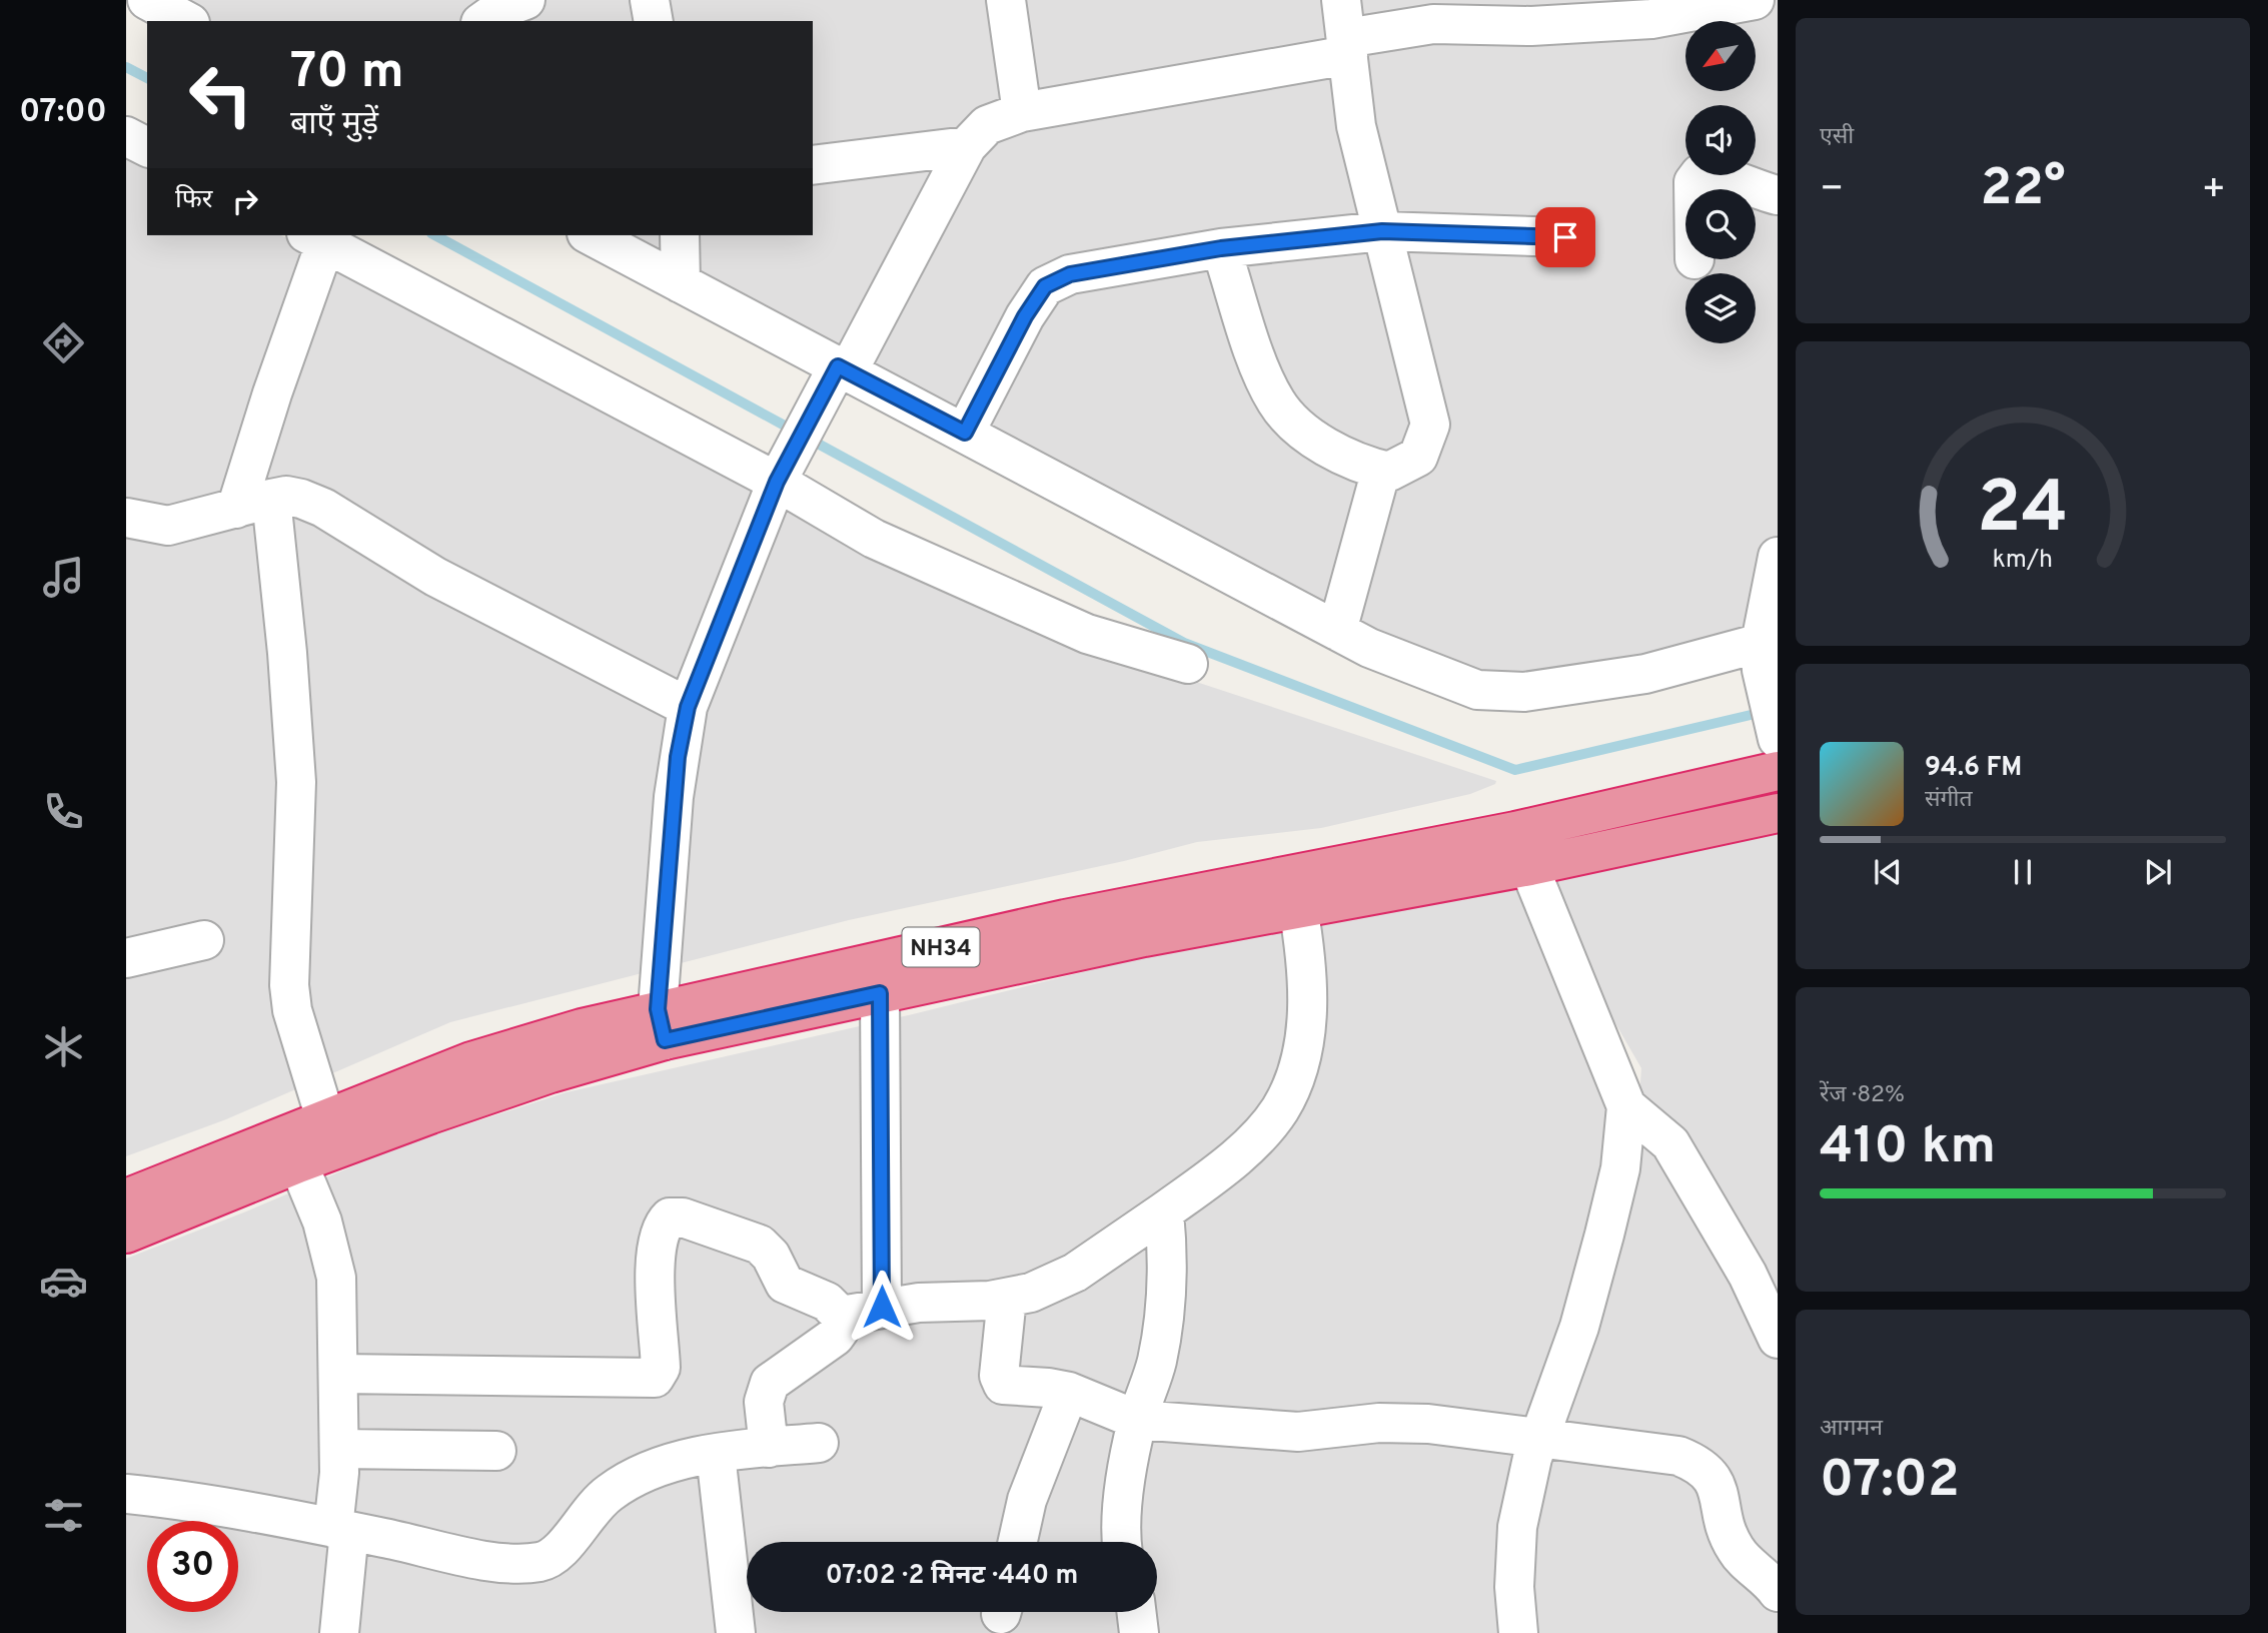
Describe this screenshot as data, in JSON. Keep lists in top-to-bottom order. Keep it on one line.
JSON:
{"streets":{"highway":["NH34"]},"north":"bottom left","page":{"tabs":"07:00","tile":["एसी",["रेंज · 82%","410 km"],["आगमन","07:02"]],"turn":["70 m","बाएँ मुड़ें"],"heat":["−","22°","+"],"then":"फिर","song":["94.6 FM","संगीत"],"limit":"30","trip":"07:02 · 2 मिनट · 440 m","gauge":["24","km/h"]}}
